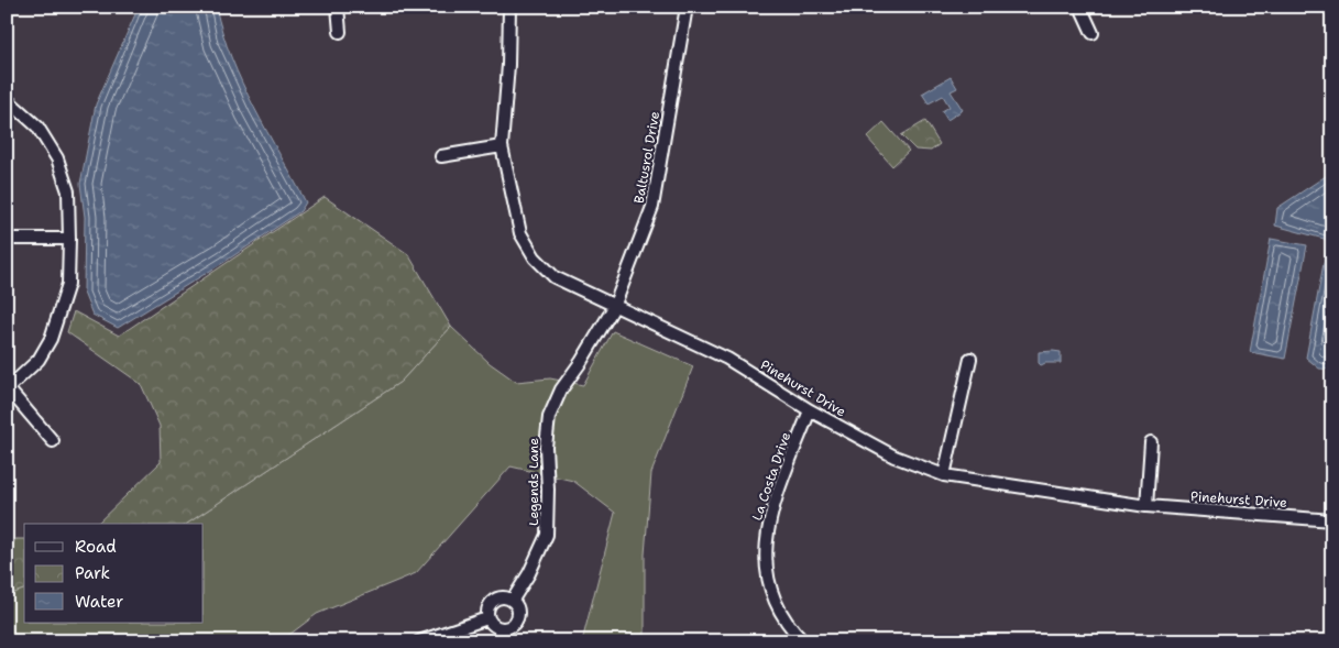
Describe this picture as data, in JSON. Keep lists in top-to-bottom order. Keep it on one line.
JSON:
{"streets":{"street":["Baltusrol Drive","Pinehurst Drive","La Costa Drive","Legends Lane"]},"crossings":[["Baltusrol Drive","Pinehurst Drive"],["Baltusrol Drive","Legends Lane"],["Pinehurst Drive","La Costa Drive"],["Pinehurst Drive","Legends Lane"]],"legend":["Road","Park","Water"]}
